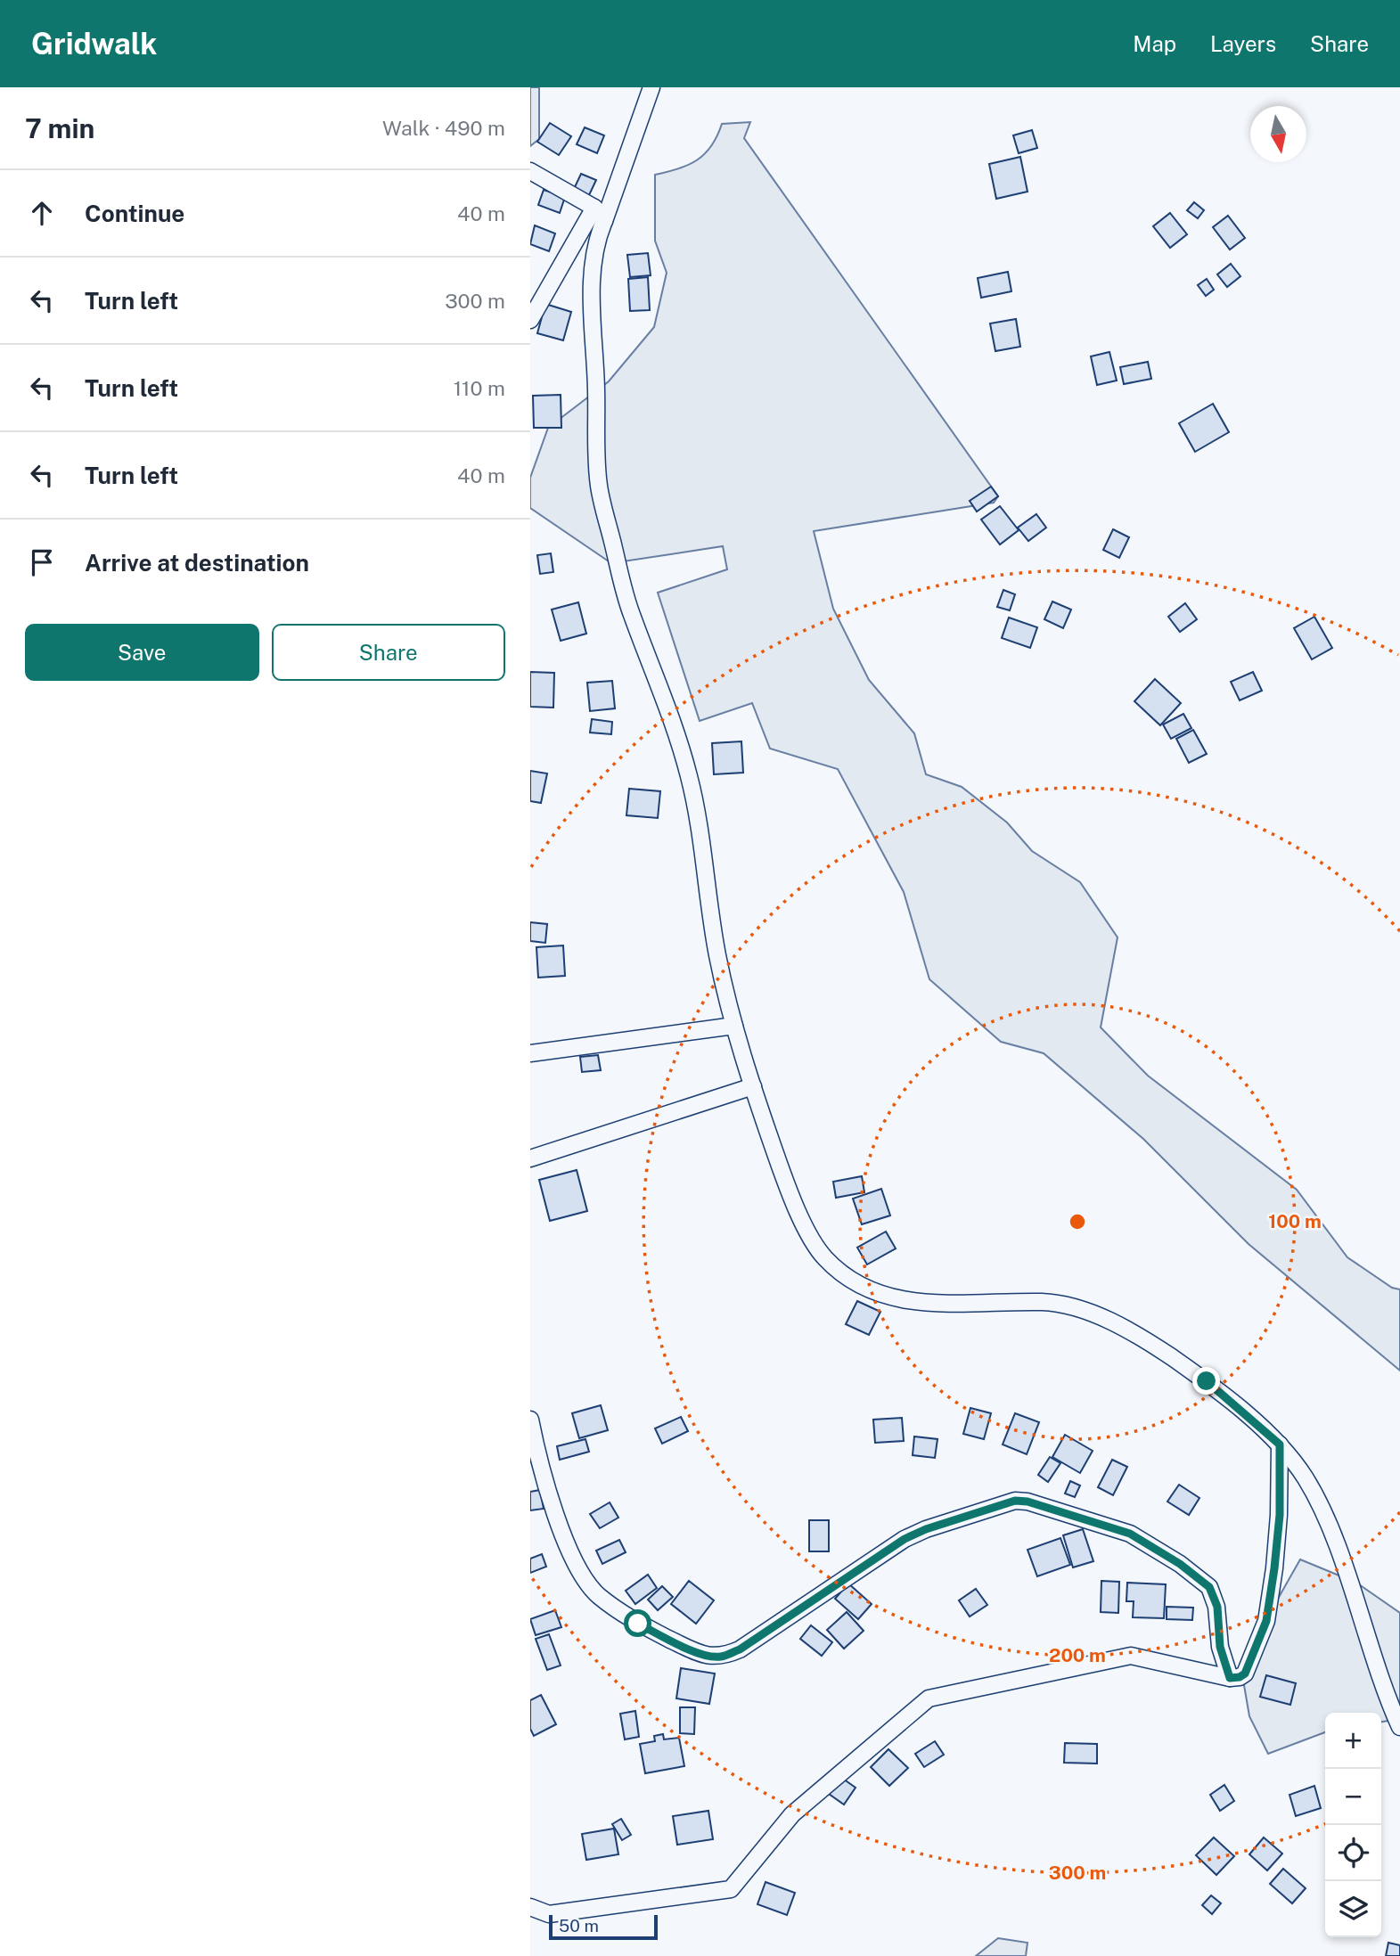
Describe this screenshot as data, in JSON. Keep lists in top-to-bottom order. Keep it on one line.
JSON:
{"scale_bar":"50 m","north":"bottom","page":{"header":"Gridwalk","nav":["Map","Layers","Share"],"heading":["7 min","Walk · 490 m"],"list":[["Continue","40 m"],["Turn left","300 m"],["Turn left","110 m"],["Turn left","40 m"],"Arrive at destination"],"buttons":["Save","Share"],"map_buttons":["+","−"],"scale":"50 m"},"rings":["100 m","200 m","300 m"]}
